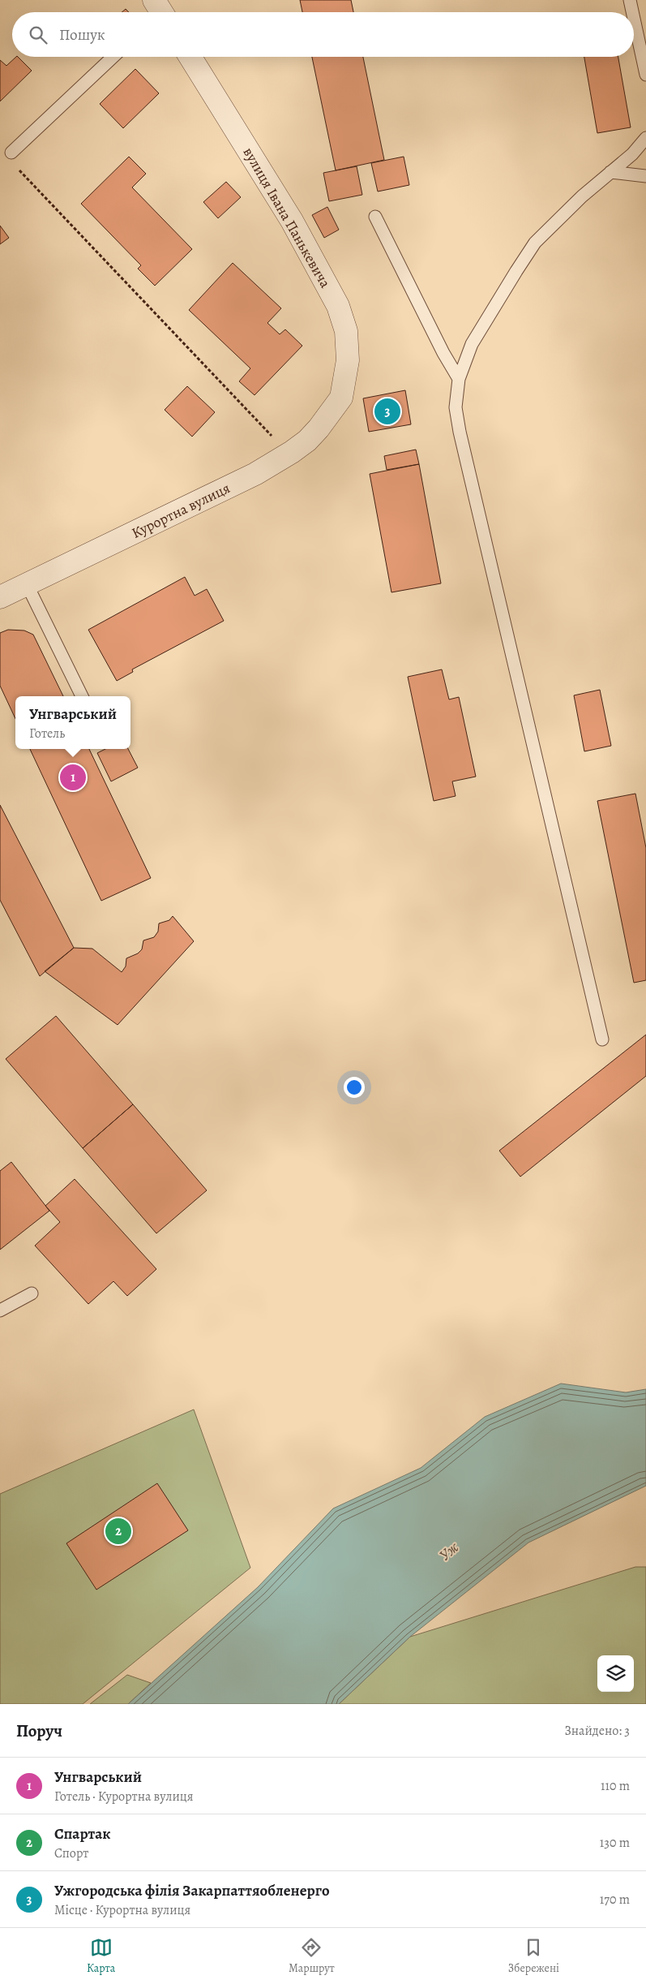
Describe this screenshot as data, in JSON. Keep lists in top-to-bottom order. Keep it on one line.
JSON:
{"streets":{"street":["вулиця Івана Панькевича","Курортна вулиця"]},"crossings":[["вулиця Івана Панькевича","Курортна вулиця"]],"water":["Уж"],"page":{"search":"Пошук","pins":["3","1","2"],"popup":["Унгварський","Готель"],"heading":["Поруч","Знайдено: 3"],"list":[{"mark":"1","name":"Унгварський","note":"Готель · Курортна вулиця","value":"110 m"},{"mark":"2","name":"Спартак","note":"Спорт","value":"130 m"},{"mark":"3","name":"Ужгородська філія Закарпаттяобленерго","note":"Місце · Курортна вулиця","value":"170 m"}],"nav":["Карта","Маршрут","Збережені"]}}
